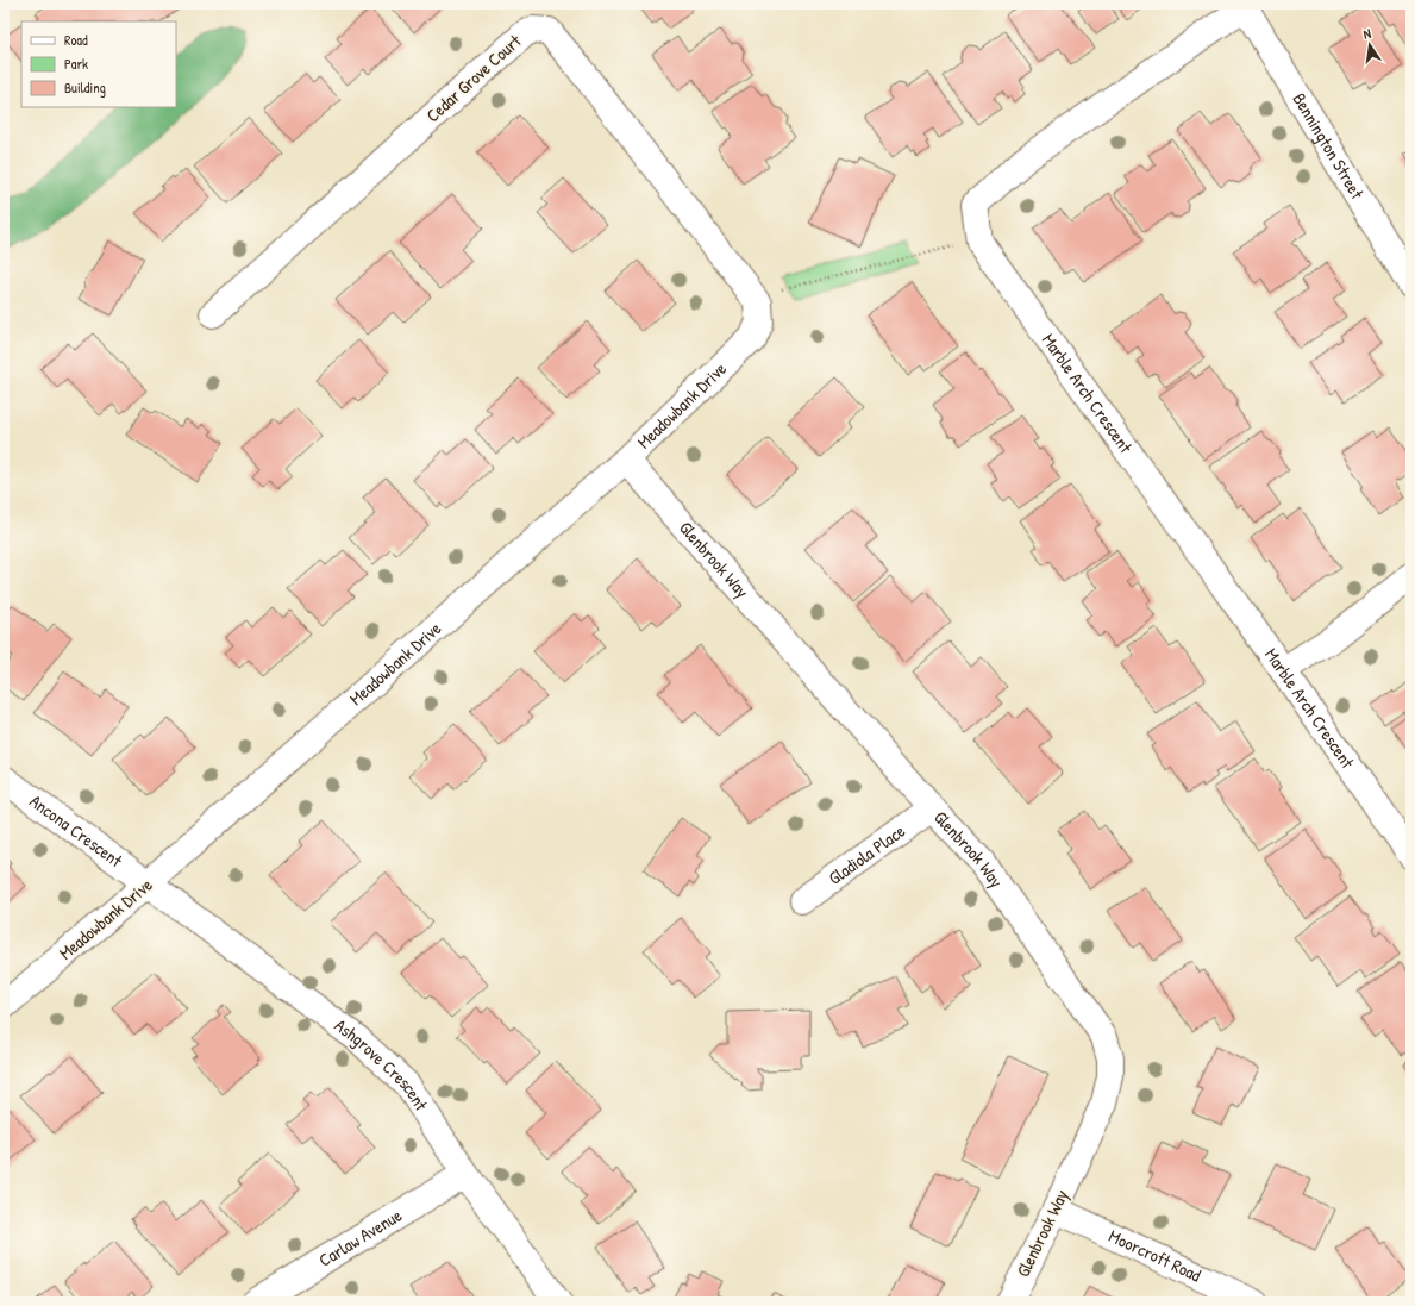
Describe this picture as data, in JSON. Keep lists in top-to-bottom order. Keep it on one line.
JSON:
{"streets":{"street":["Cedar Grove Court","Bennington Street","Marble Arch Crescent","Meadowbank Drive","Glenbrook Way","Ancona Crescent","Gladiola Place","Ashgrove Crescent","Carlaw Avenue","Moorcroft Road"]},"crossings":[["Cedar Grove Court","Meadowbank Drive"],["Bennington Street","Marble Arch Crescent"],["Meadowbank Drive","Glenbrook Way"],["Meadowbank Drive","Ancona Crescent"],["Meadowbank Drive","Ashgrove Crescent"],["Glenbrook Way","Gladiola Place"],["Glenbrook Way","Moorcroft Road"],["Ancona Crescent","Ashgrove Crescent"],["Ashgrove Crescent","Carlaw Avenue"]],"legend":["Road","Park","Building"],"north":"top"}
